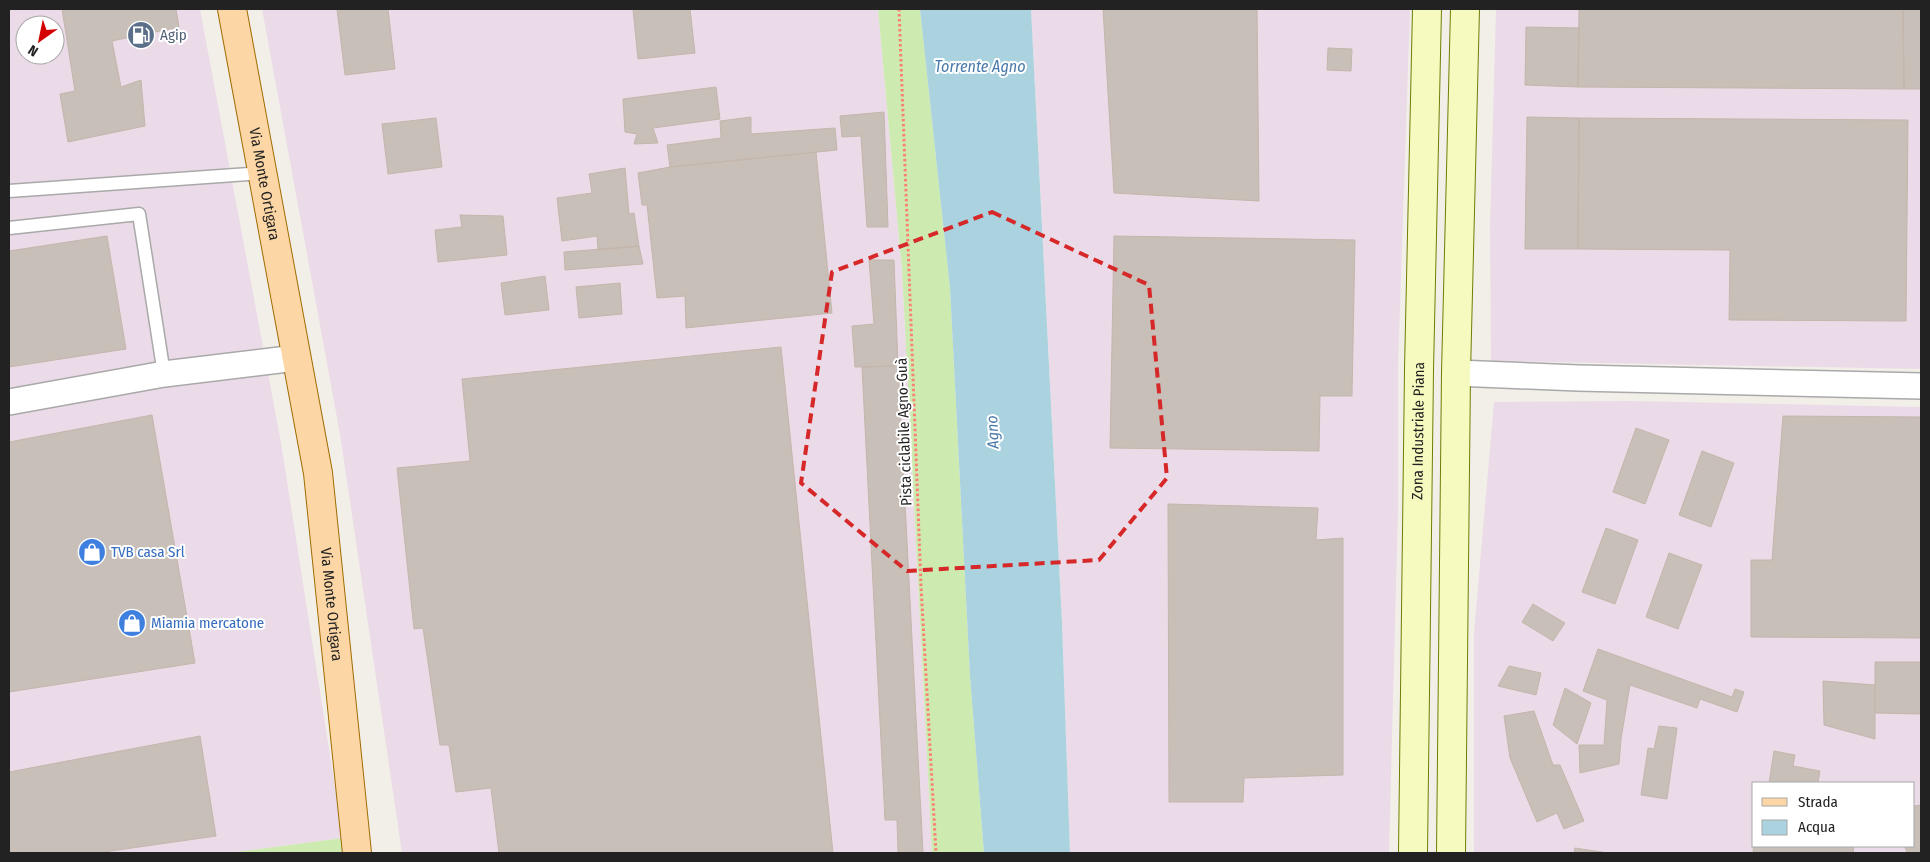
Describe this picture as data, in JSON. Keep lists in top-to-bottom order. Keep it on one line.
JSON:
{"streets":{"main road":["Via Monte Ortigara","Zona Industriale Piana"],"path":["Pista ciclabile Agno-Guà"]},"water":["Torrente Agno","Agno"],"places":{"fuel station":["Agip"],"shop":["TVB casa Srl","Miamia mercatone"]},"legend":["Strada","Acqua"],"north":"bottom left"}
